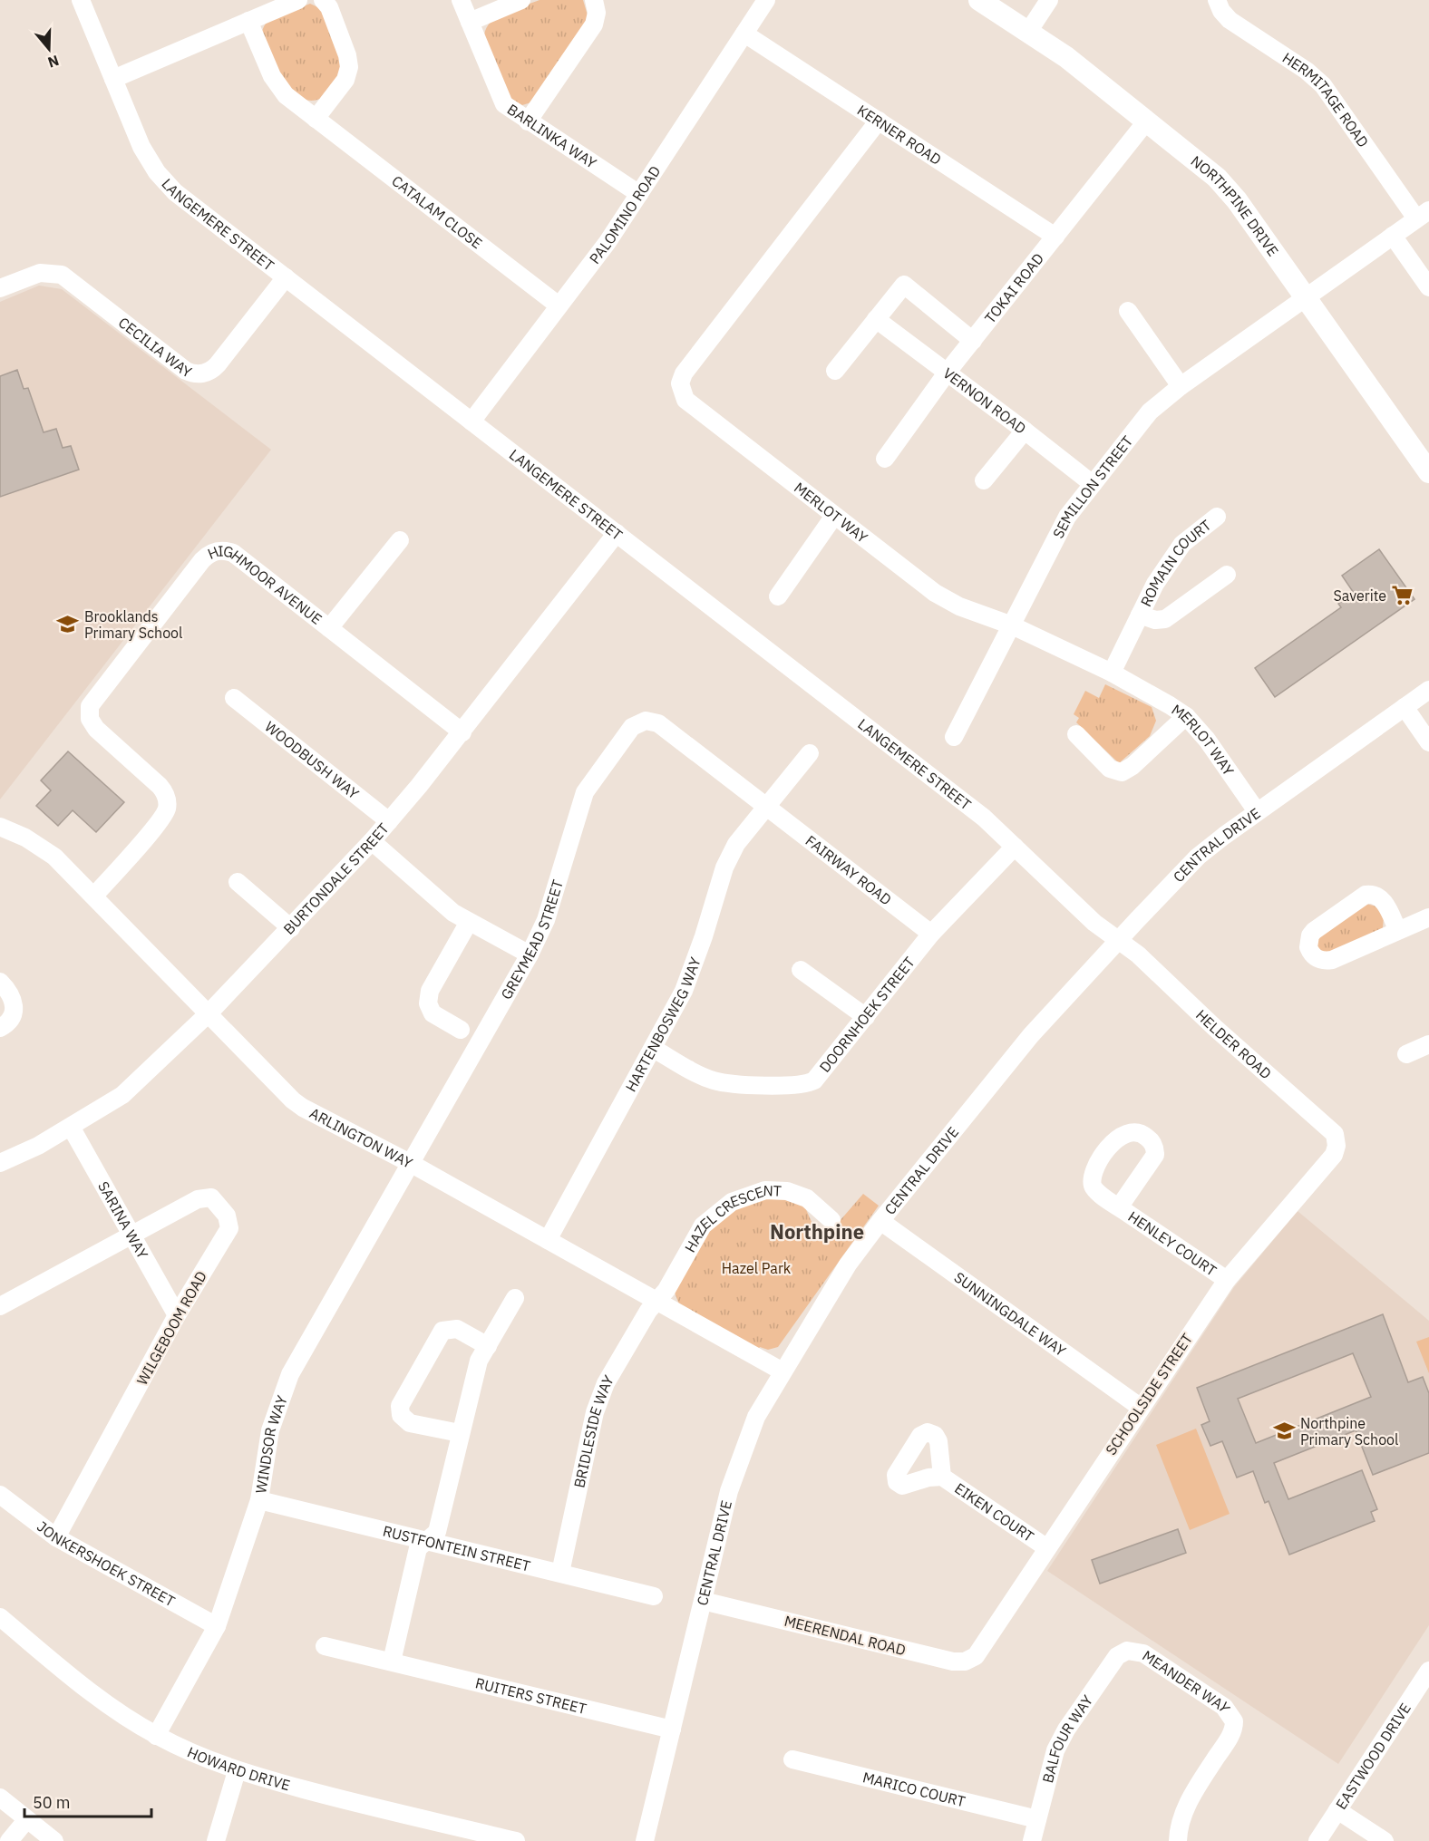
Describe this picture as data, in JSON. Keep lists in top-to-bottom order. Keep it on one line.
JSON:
{"streets":{"street":["HERMITAGE ROAD","KERNER ROAD","BARLINKA WAY","NORTHPINE DRIVE","CATALAM CLOSE","PALOMINO ROAD","LANGEMERE STREET","TOKAI ROAD","CECILIA WAY","VERNON ROAD","SEMILLON STREET","MERLOT WAY","ROMAIN COURT","HIGHMOOR AVENUE","WOODBUSH WAY","CENTRAL DRIVE","FAIRWAY ROAD","BURTONDALE STREET","GREYMEAD STREET","DOORNHOEK STREET","HARTENBOSWEG WAY","HELDER ROAD","ARLINGTON WAY","SARINA WAY","HAZEL CRESCENT","HENLEY COURT","SUNNINGDALE WAY","WILGEBOOM ROAD","SCHOOLSIDE STREET","BRIDLESIDE WAY","WINDSOR WAY","EIKEN COURT","RUSTFONTEIN STREET","JONKERSHOEK STREET","MEERENDAL ROAD","MEANDER WAY","RUITERS STREET","BALFOUR WAY","EASTWOOD DRIVE","HOWARD DRIVE","MARICO COURT"]},"crossings":[["HERMITAGE ROAD","SEMILLON STREET"],["KERNER ROAD","PALOMINO ROAD"],["KERNER ROAD","TOKAI ROAD"],["KERNER ROAD","MERLOT WAY"],["BARLINKA WAY","PALOMINO ROAD"],["NORTHPINE DRIVE","TOKAI ROAD"],["NORTHPINE DRIVE","SEMILLON STREET"],["CATALAM CLOSE","PALOMINO ROAD"],["PALOMINO ROAD","LANGEMERE STREET"],["LANGEMERE STREET","CECILIA WAY"],["LANGEMERE STREET","CENTRAL DRIVE"],["LANGEMERE STREET","BURTONDALE STREET"],["LANGEMERE STREET","DOORNHOEK STREET"],["LANGEMERE STREET","HELDER ROAD"],["TOKAI ROAD","VERNON ROAD"],["VERNON ROAD","SEMILLON STREET"],["SEMILLON STREET","MERLOT WAY"],["MERLOT WAY","ROMAIN COURT"],["MERLOT WAY","CENTRAL DRIVE"],["HIGHMOOR AVENUE","BURTONDALE STREET"],["HIGHMOOR AVENUE","ARLINGTON WAY"],["WOODBUSH WAY","BURTONDALE STREET"],["CENTRAL DRIVE","HELDER ROAD"],["CENTRAL DRIVE","ARLINGTON WAY"],["CENTRAL DRIVE","SUNNINGDALE WAY"],["CENTRAL DRIVE","MEERENDAL ROAD"],["CENTRAL DRIVE","RUITERS STREET"],["FAIRWAY ROAD","GREYMEAD STREET"],["FAIRWAY ROAD","DOORNHOEK STREET"],["FAIRWAY ROAD","HARTENBOSWEG WAY"],["BURTONDALE STREET","ARLINGTON WAY"],["BURTONDALE STREET","SARINA WAY"],["GREYMEAD STREET","ARLINGTON WAY"],["GREYMEAD STREET","WINDSOR WAY"],["DOORNHOEK STREET","HARTENBOSWEG WAY"],["HARTENBOSWEG WAY","ARLINGTON WAY"],["HELDER ROAD","SCHOOLSIDE STREET"],["ARLINGTON WAY","HAZEL CRESCENT"],["ARLINGTON WAY","BRIDLESIDE WAY"],["ARLINGTON WAY","WINDSOR WAY"],["SARINA WAY","WILGEBOOM ROAD"],["HAZEL CRESCENT","BRIDLESIDE WAY"],["HENLEY COURT","SCHOOLSIDE STREET"],["SUNNINGDALE WAY","SCHOOLSIDE STREET"],["WILGEBOOM ROAD","JONKERSHOEK STREET"],["SCHOOLSIDE STREET","EIKEN COURT"],["SCHOOLSIDE STREET","MEERENDAL ROAD"],["BRIDLESIDE WAY","RUSTFONTEIN STREET"],["WINDSOR WAY","RUSTFONTEIN STREET"],["WINDSOR WAY","JONKERSHOEK STREET"],["WINDSOR WAY","HOWARD DRIVE"],["MEANDER WAY","BALFOUR WAY"],["BALFOUR WAY","MARICO COURT"]],"districts":["Northpine"],"parks":["Hazel Park"],"places":{"supermarket":["Saverite"],"school or university":["Brooklands Primary School","Northpine Primary School"]},"scale_bar":"50 m","north":"bottom"}
